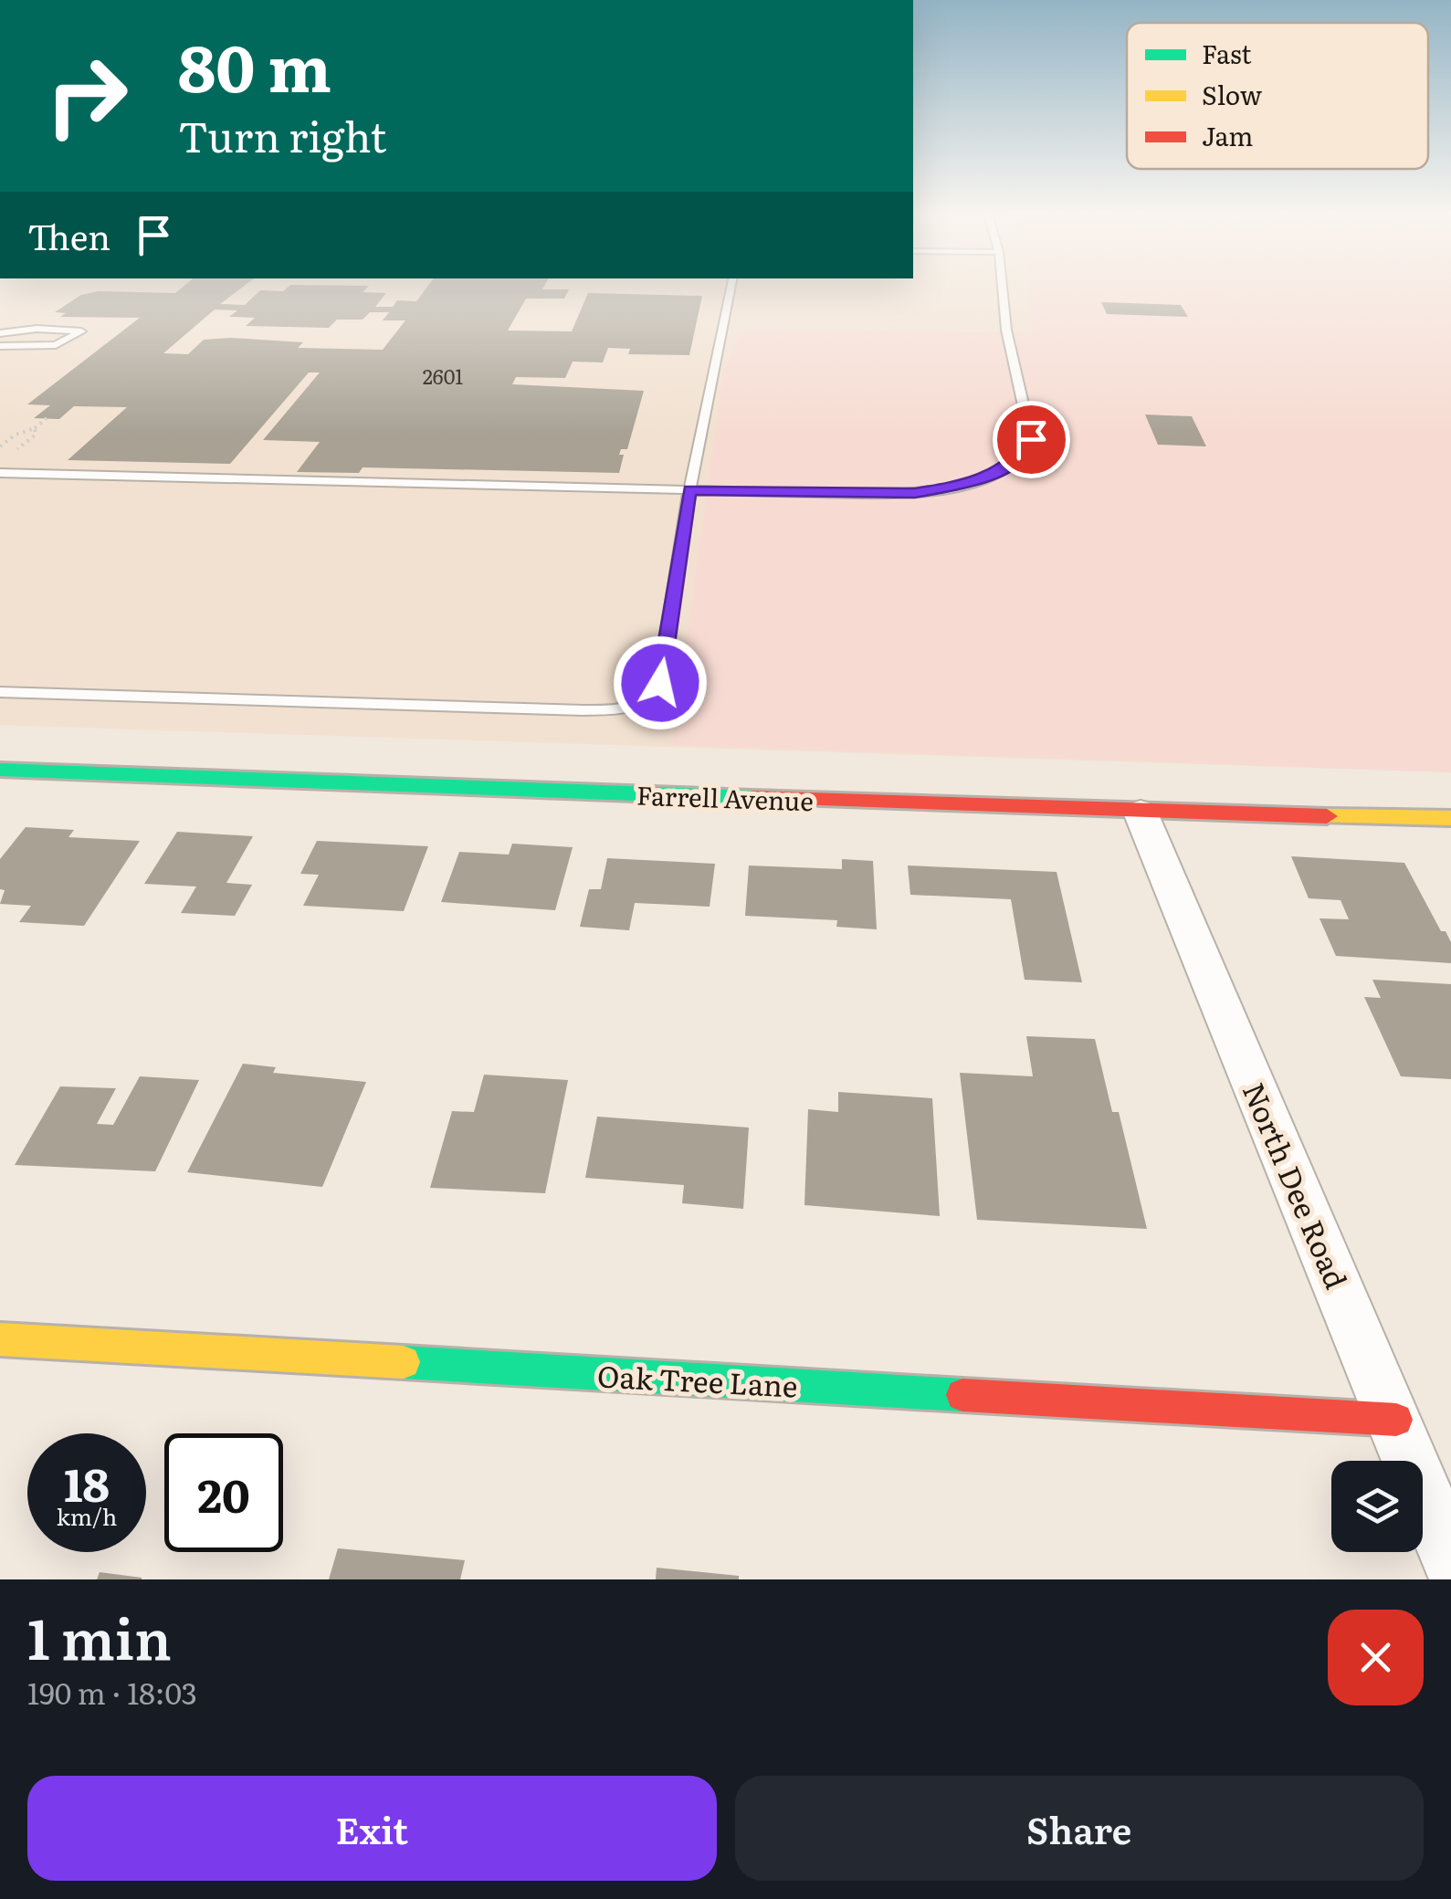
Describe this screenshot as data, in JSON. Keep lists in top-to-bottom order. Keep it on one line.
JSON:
{"streets":{"street":["Farrell Avenue","North Dee Road","Oak Tree Lane"]},"crossings":[["Farrell Avenue","North Dee Road"],["North Dee Road","Oak Tree Lane"]],"house_numbers":["2601"],"legend":["Fast","Slow","Jam"],"page":{"turn":["80 m","Turn right"],"then":"Then","speed":"18 km/h","limit":"20","heading":["1 min","190 m · 18:03"],"buttons":["Exit","Share"]}}
